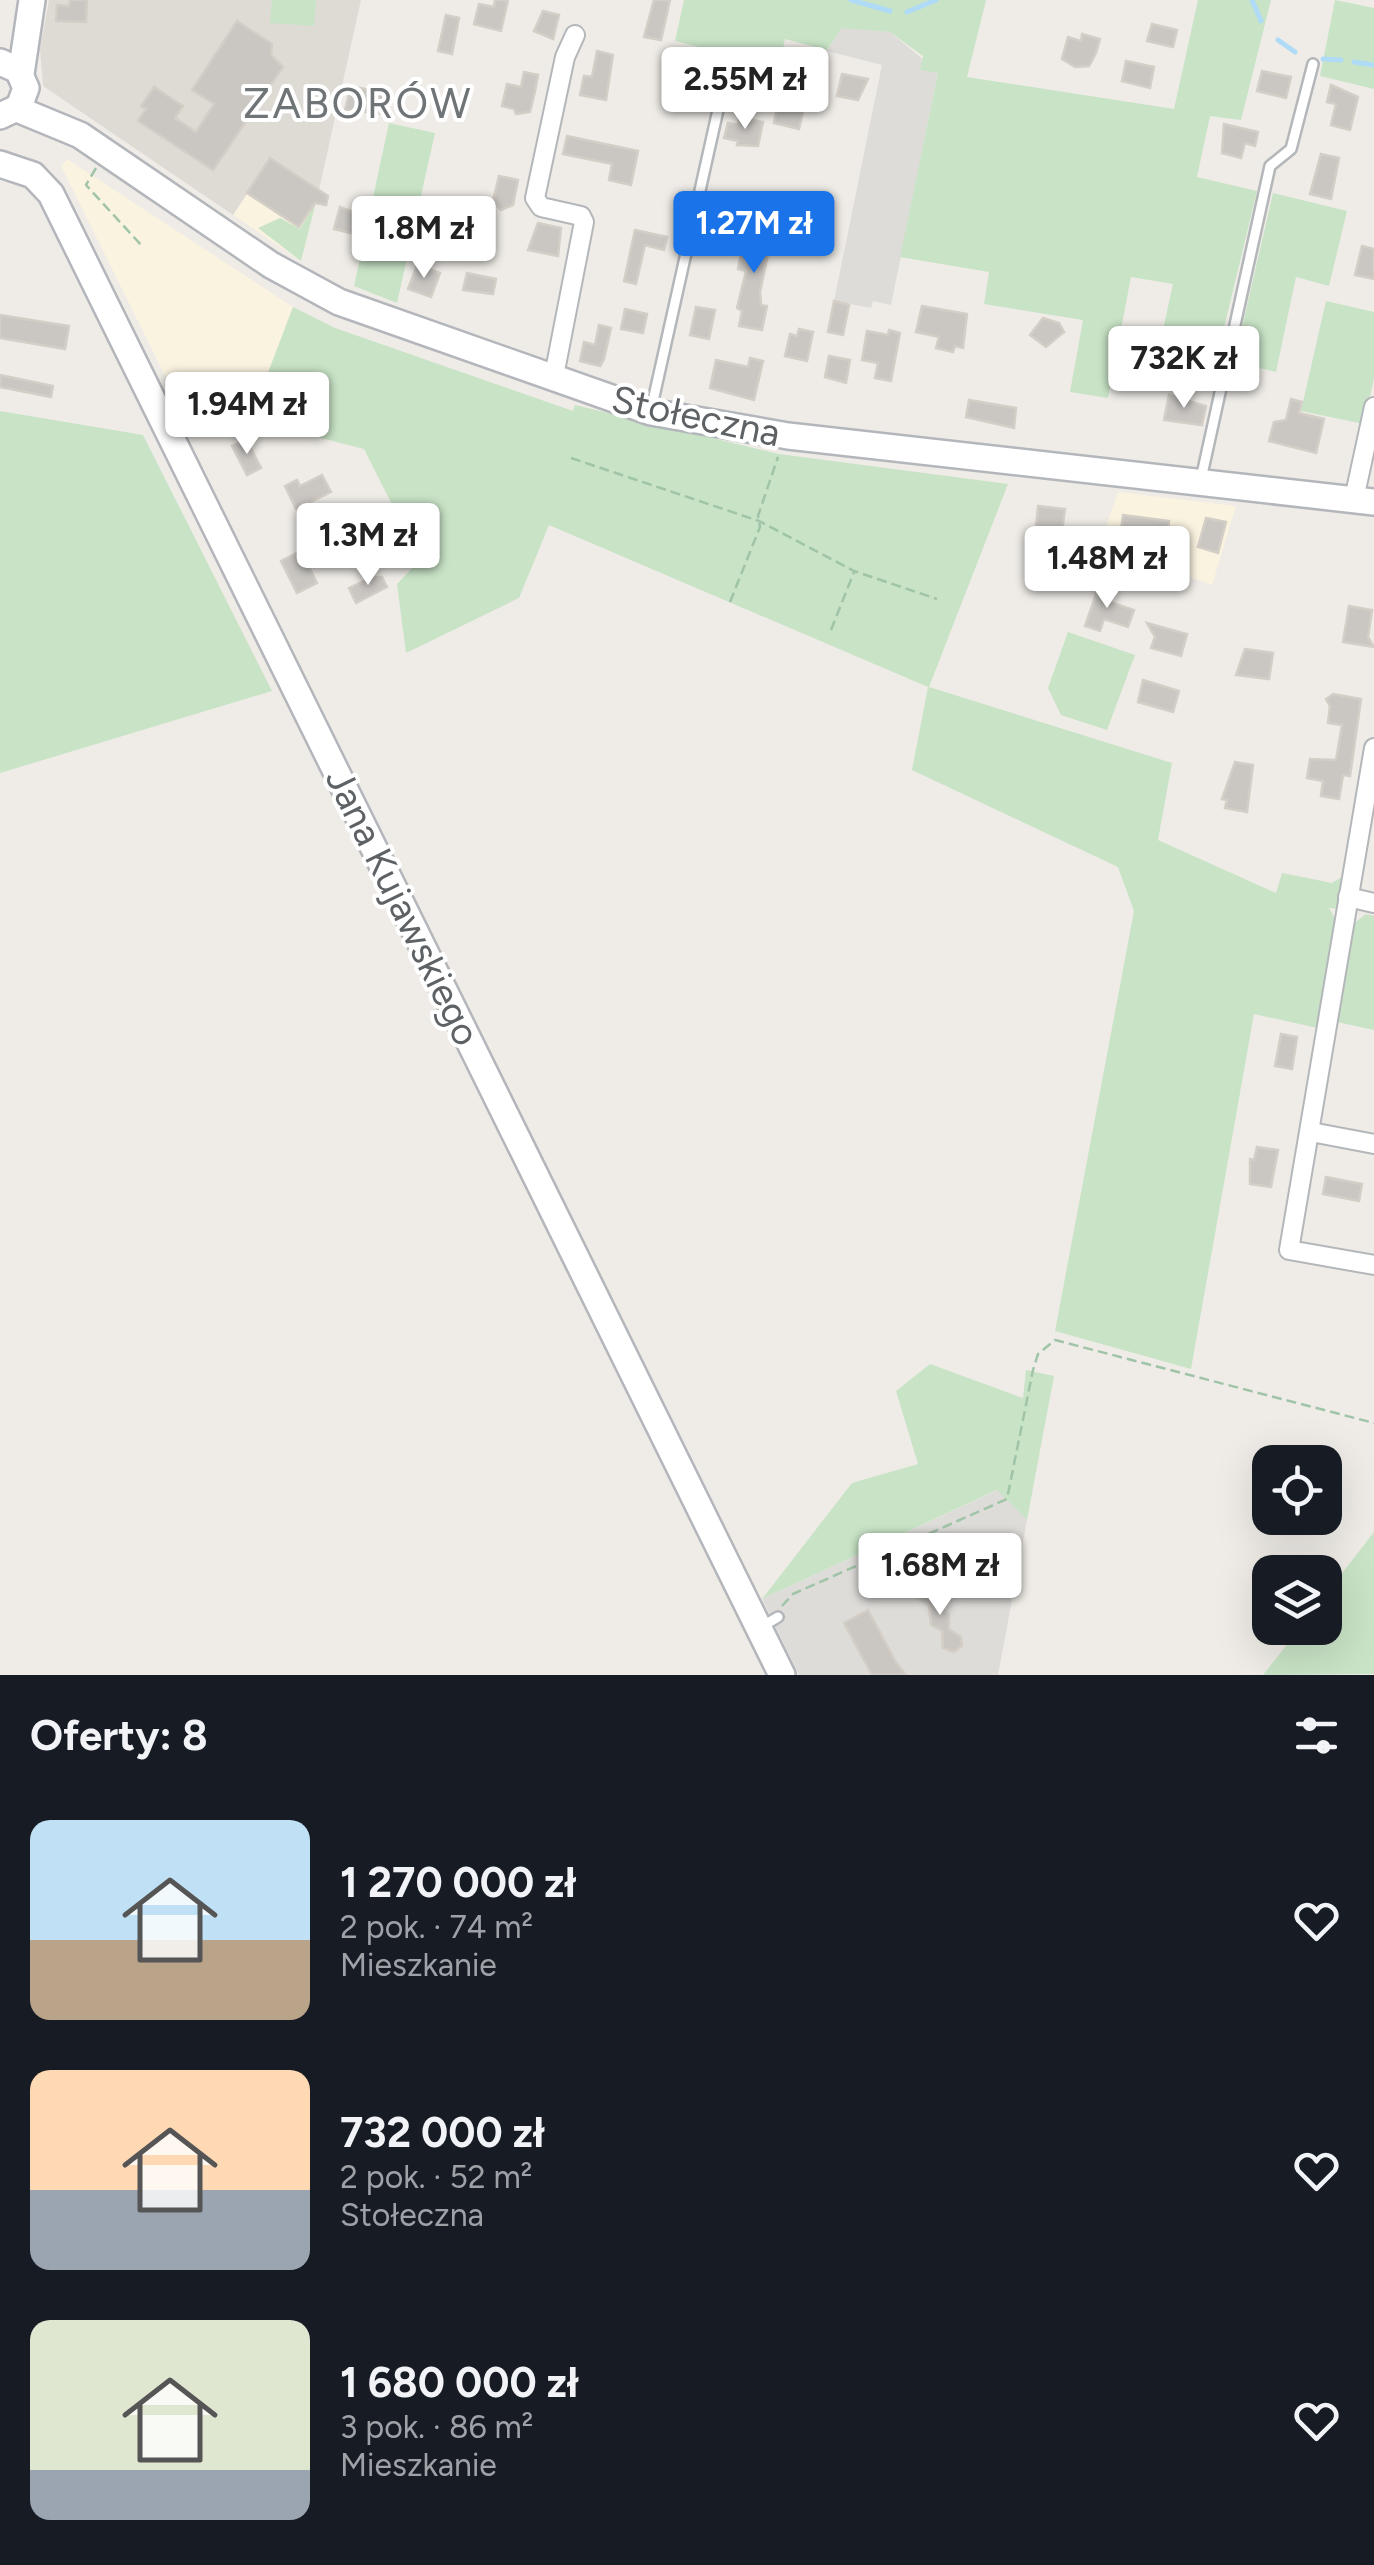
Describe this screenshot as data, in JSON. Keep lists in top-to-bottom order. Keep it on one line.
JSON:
{"streets":{"main road":["Stołeczna","Jana Kujawskiego"]},"districts":["ZABORÓW"],"page":{"price":["2.55M zł","1.27M zł","1.8M zł","732K zł","1.94M zł","1.3M zł","1.48M zł","1.68M zł"],"heading":"Oferty: 8","list":[{"name":"1 270 000 zł","note":"2 pok. · 74 m² · Mieszkanie"},{"name":"732 000 zł","note":"2 pok. · 52 m² · Stołeczna"},{"name":"1 680 000 zł","note":"3 pok. · 86 m² · Mieszkanie"}]}}
